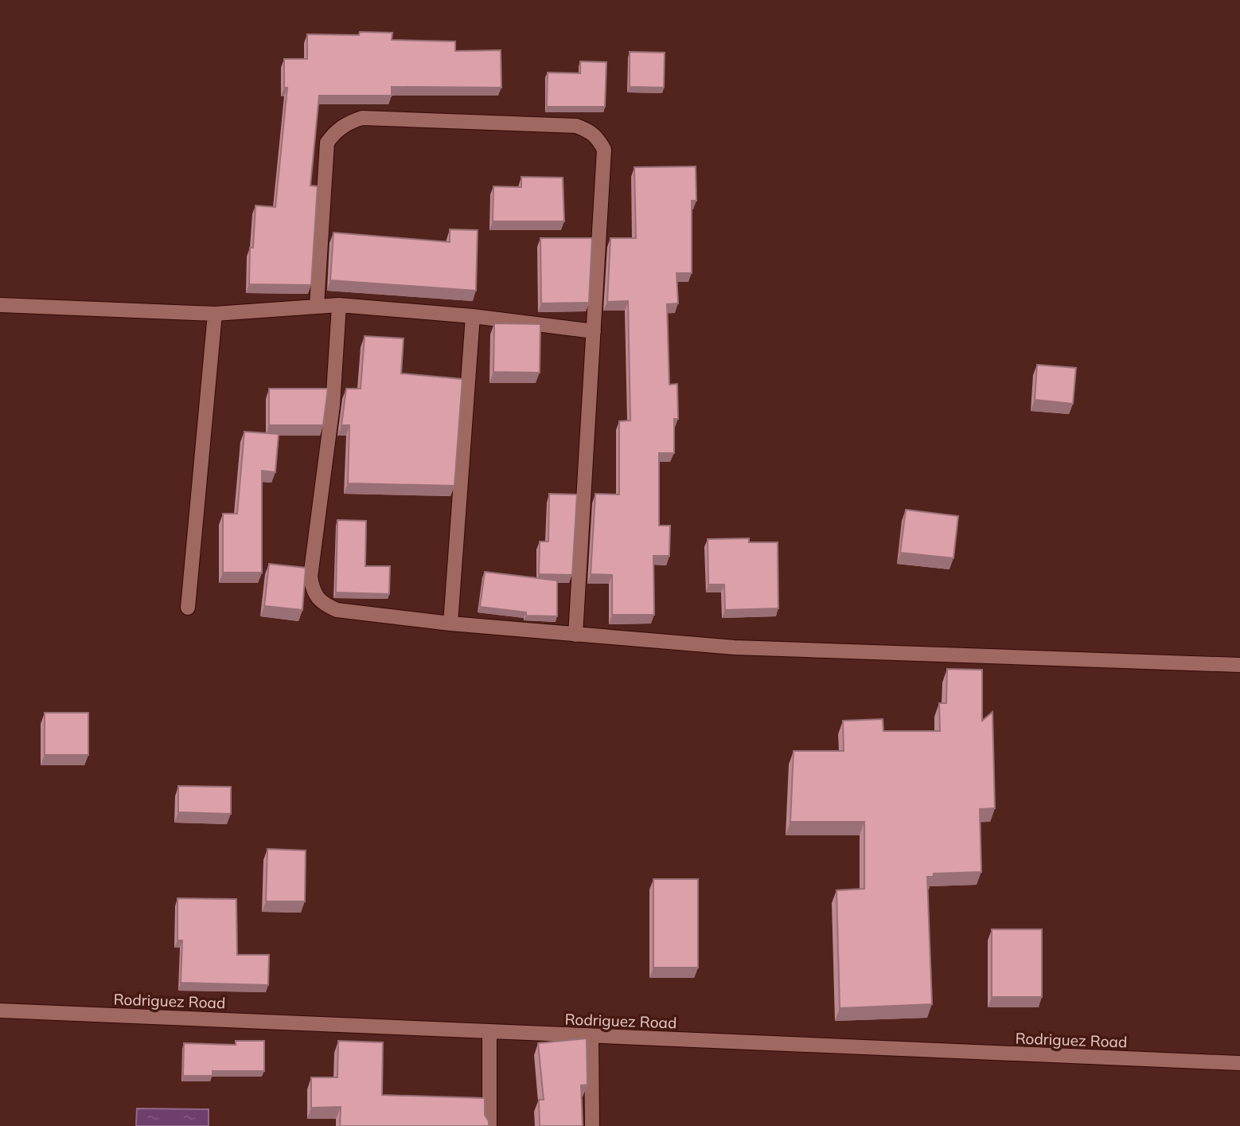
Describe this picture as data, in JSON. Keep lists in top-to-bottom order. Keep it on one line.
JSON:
{"streets":{"street":["Rodriguez Road"]}}
